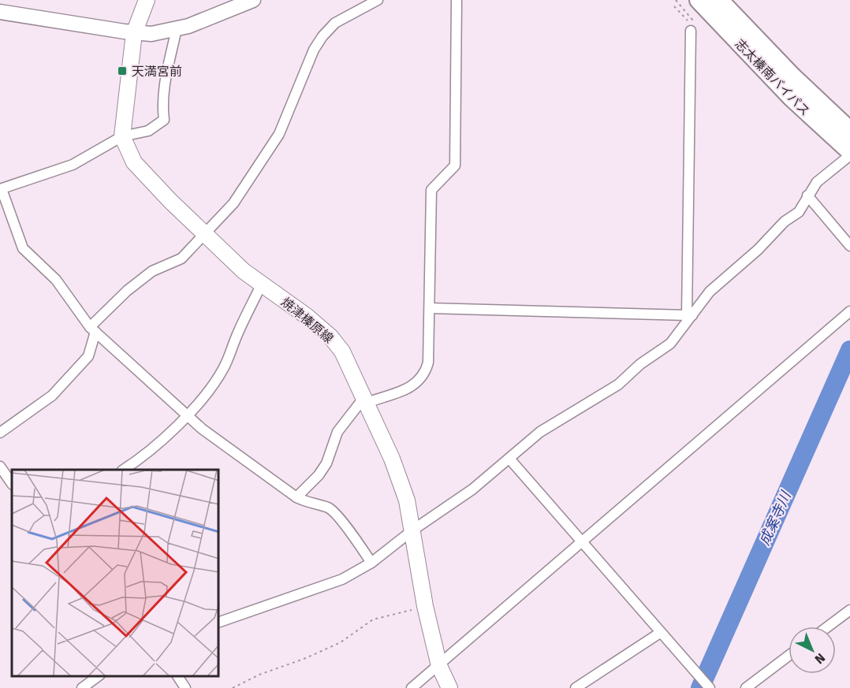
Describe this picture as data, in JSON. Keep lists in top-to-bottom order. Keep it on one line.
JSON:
{"streets":{"highway":["志太榛南バイパス"],"main road":["焼津榛原線"]},"water":["成案寺川"],"places":{"transit":["天満宮前"]},"north":"bottom right"}
